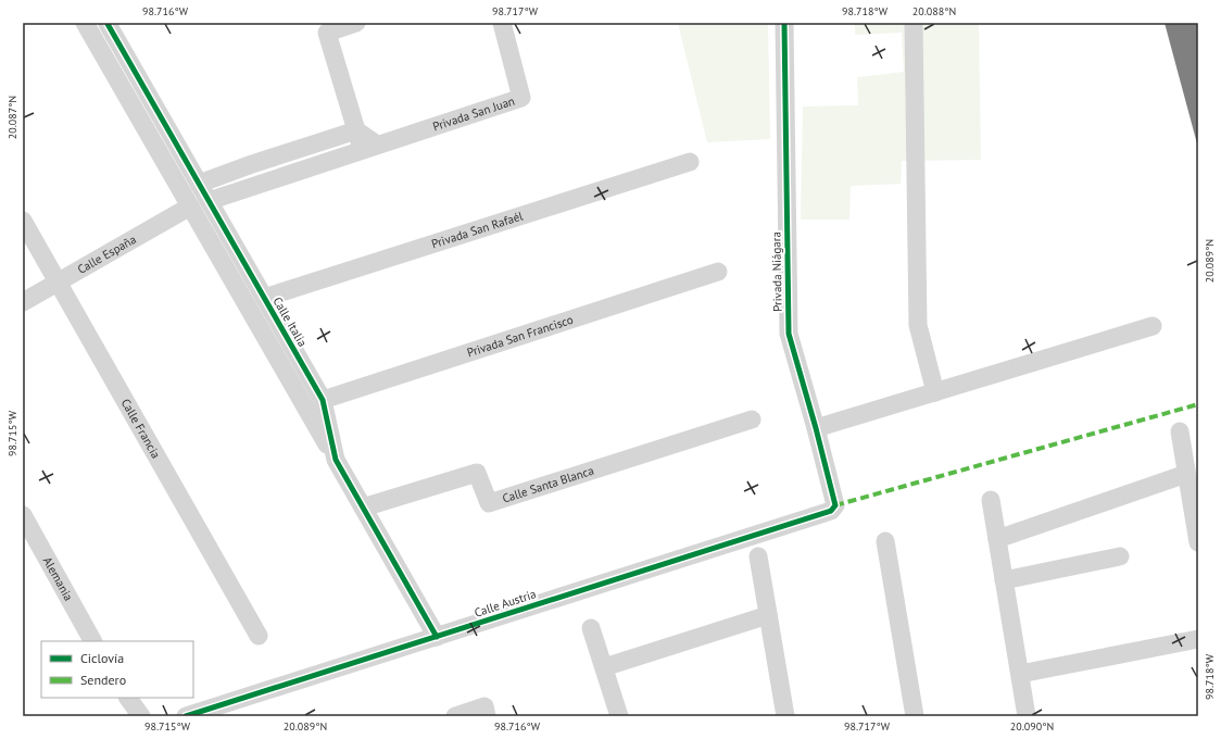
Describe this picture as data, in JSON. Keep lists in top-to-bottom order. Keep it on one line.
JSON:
{"streets":{"street":["Privada San Juan","Privada San Rafaél","Calle España","Privada Niágara","Calle Italia","Privada San Francisco","Calle Francia","Calle Santa Blanca","Alemania","Calle Austria"]},"crossings":[["Privada San Juan","Calle Italia"],["Privada San Rafaél","Calle Italia"],["Calle España","Calle Italia"],["Calle España","Calle Francia"],["Privada Niágara","Calle Austria"],["Calle Italia","Privada San Francisco"],["Calle Italia","Calle Santa Blanca"],["Calle Italia","Calle Austria"]],"legend":["Ciclovía","Sendero"],"coordinates":["98.716°W","98.717°W","98.718°W","20.088°N","20.087°N","20.089°N","98.715°W","20.090°N"]}
